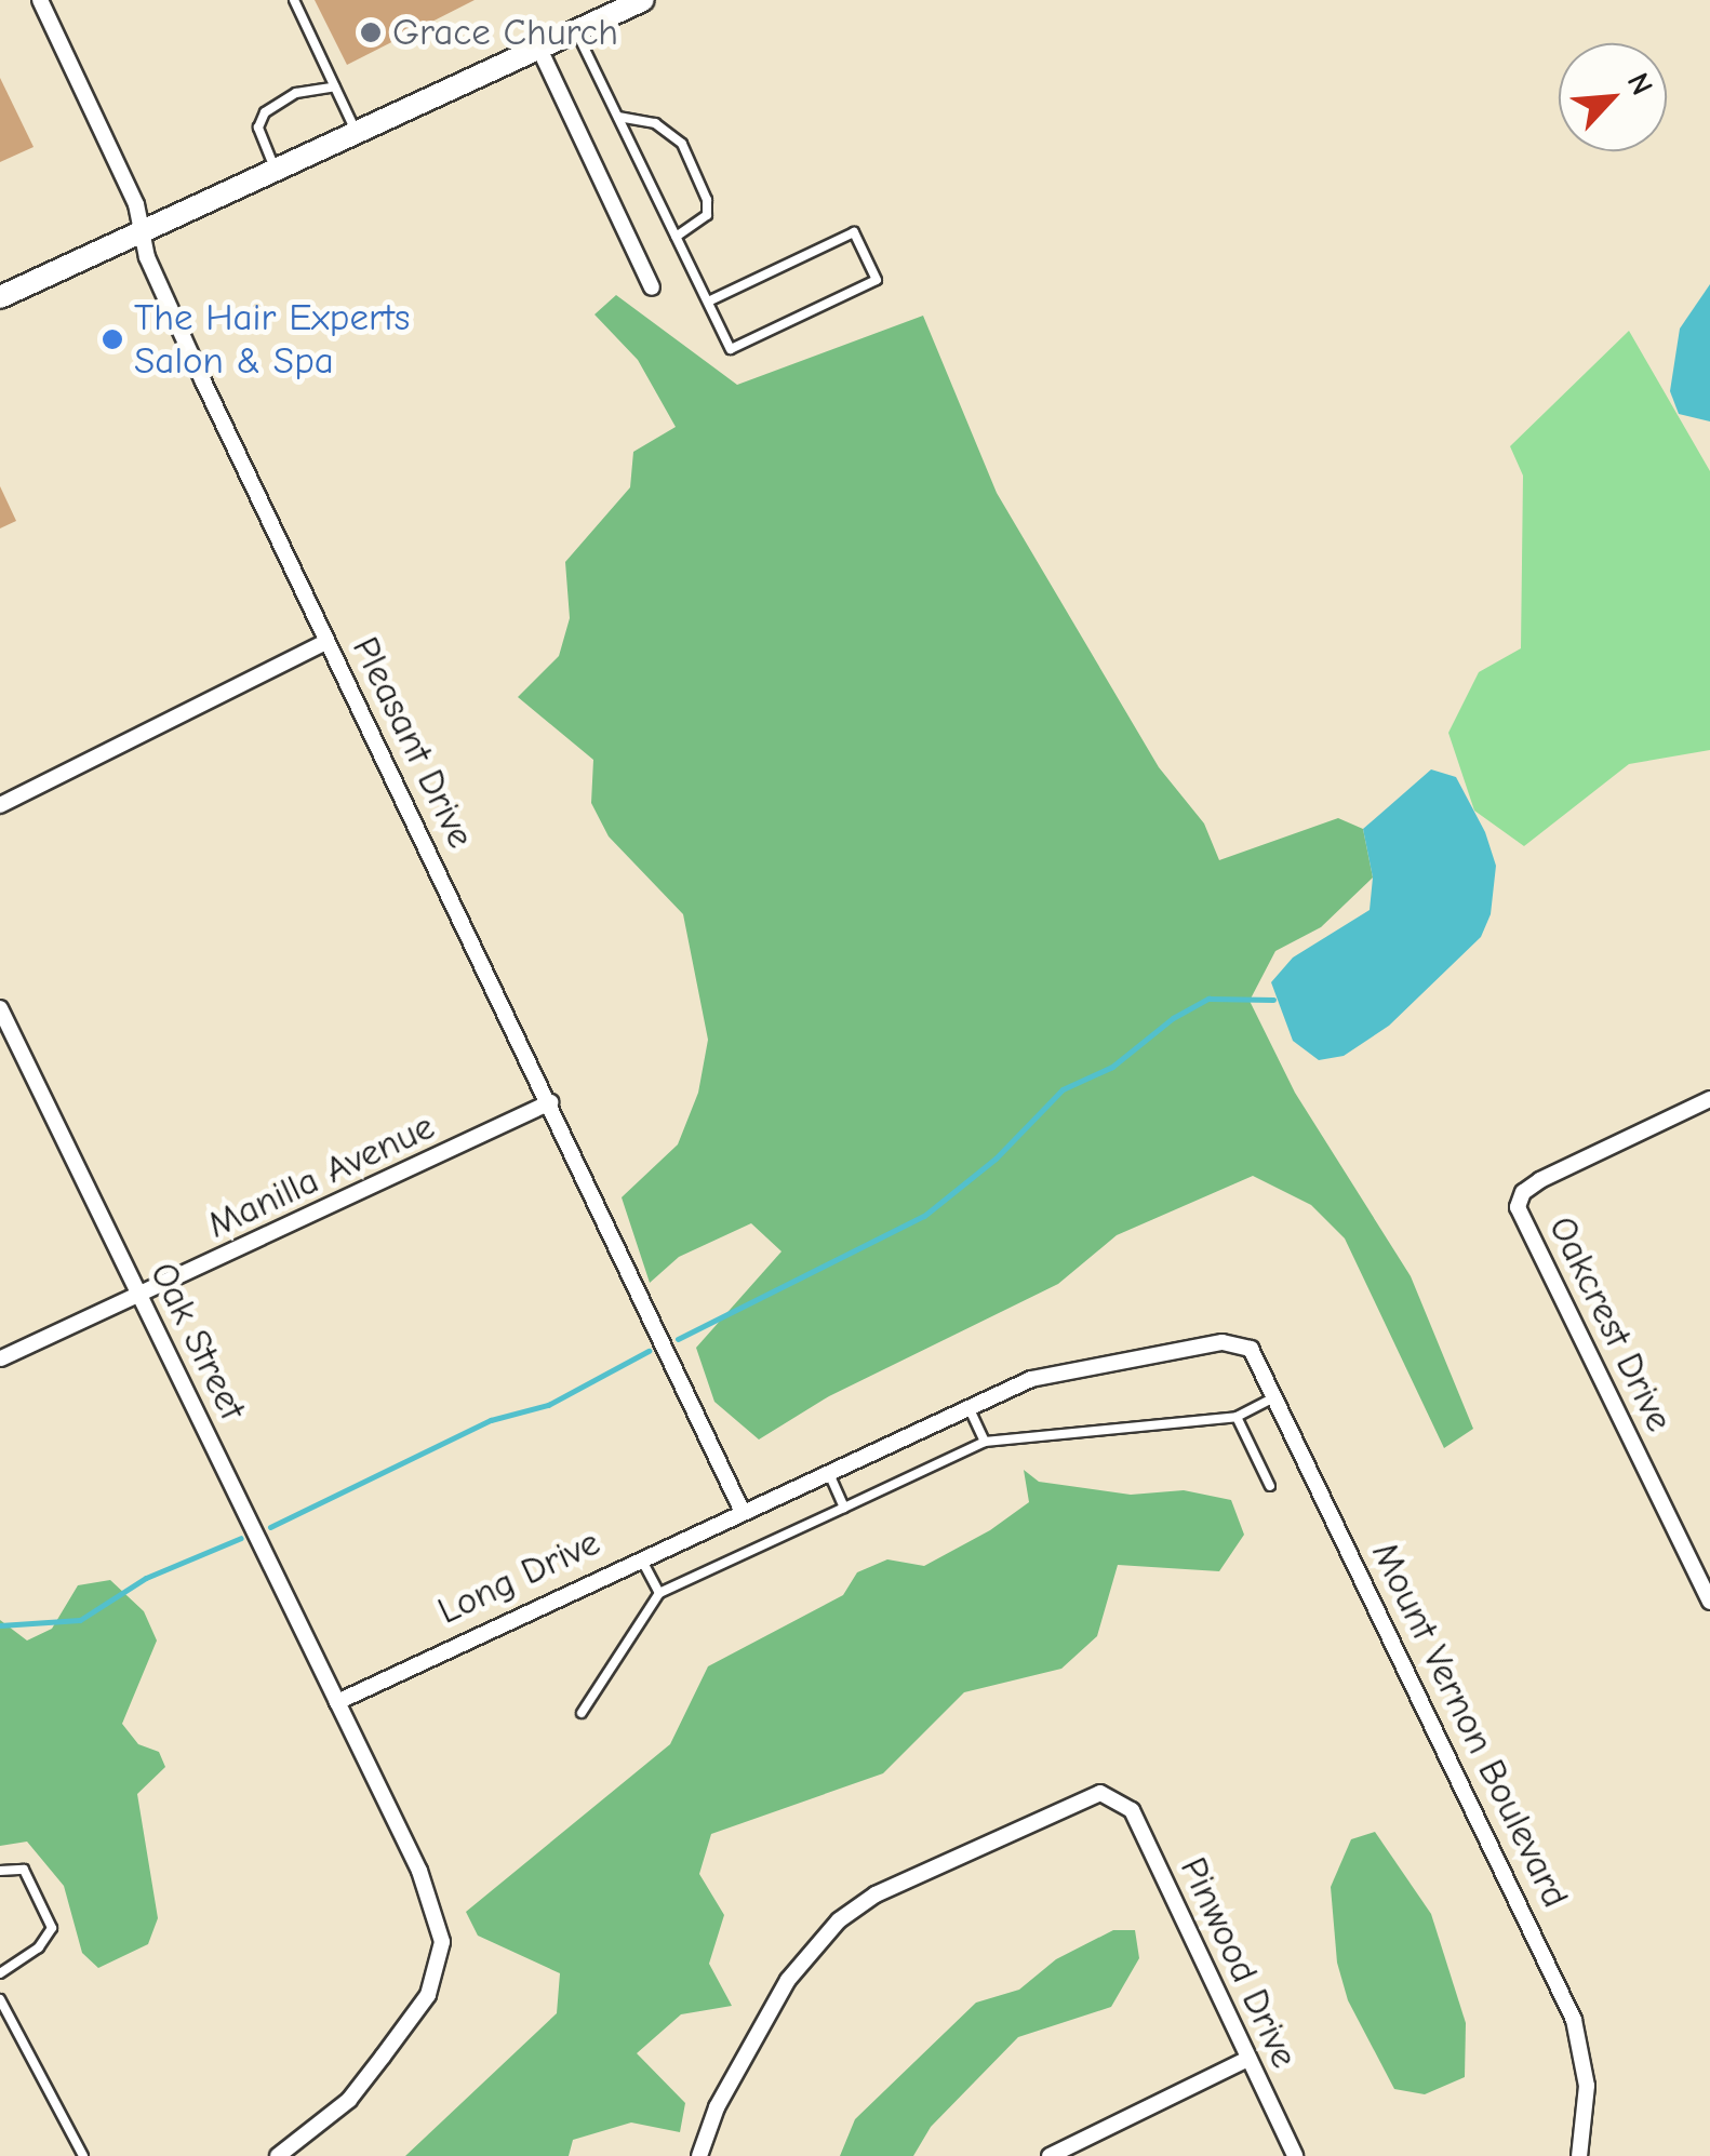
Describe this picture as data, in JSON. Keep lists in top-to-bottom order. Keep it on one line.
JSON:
{"streets":{"street":["Pleasant Drive","Manilla Avenue","Oakcrest Drive","Oak Street","Long Drive","Mount Vernon Boulevard","Pinwood Drive"]},"crossings":[["Pleasant Drive","Manilla Avenue"],["Pleasant Drive","Long Drive"],["Manilla Avenue","Oak Street"],["Oak Street","Long Drive"],["Long Drive","Mount Vernon Boulevard"]],"places":["Grace Church","The Hair Experts Salon & Spa"],"north":"top right"}
